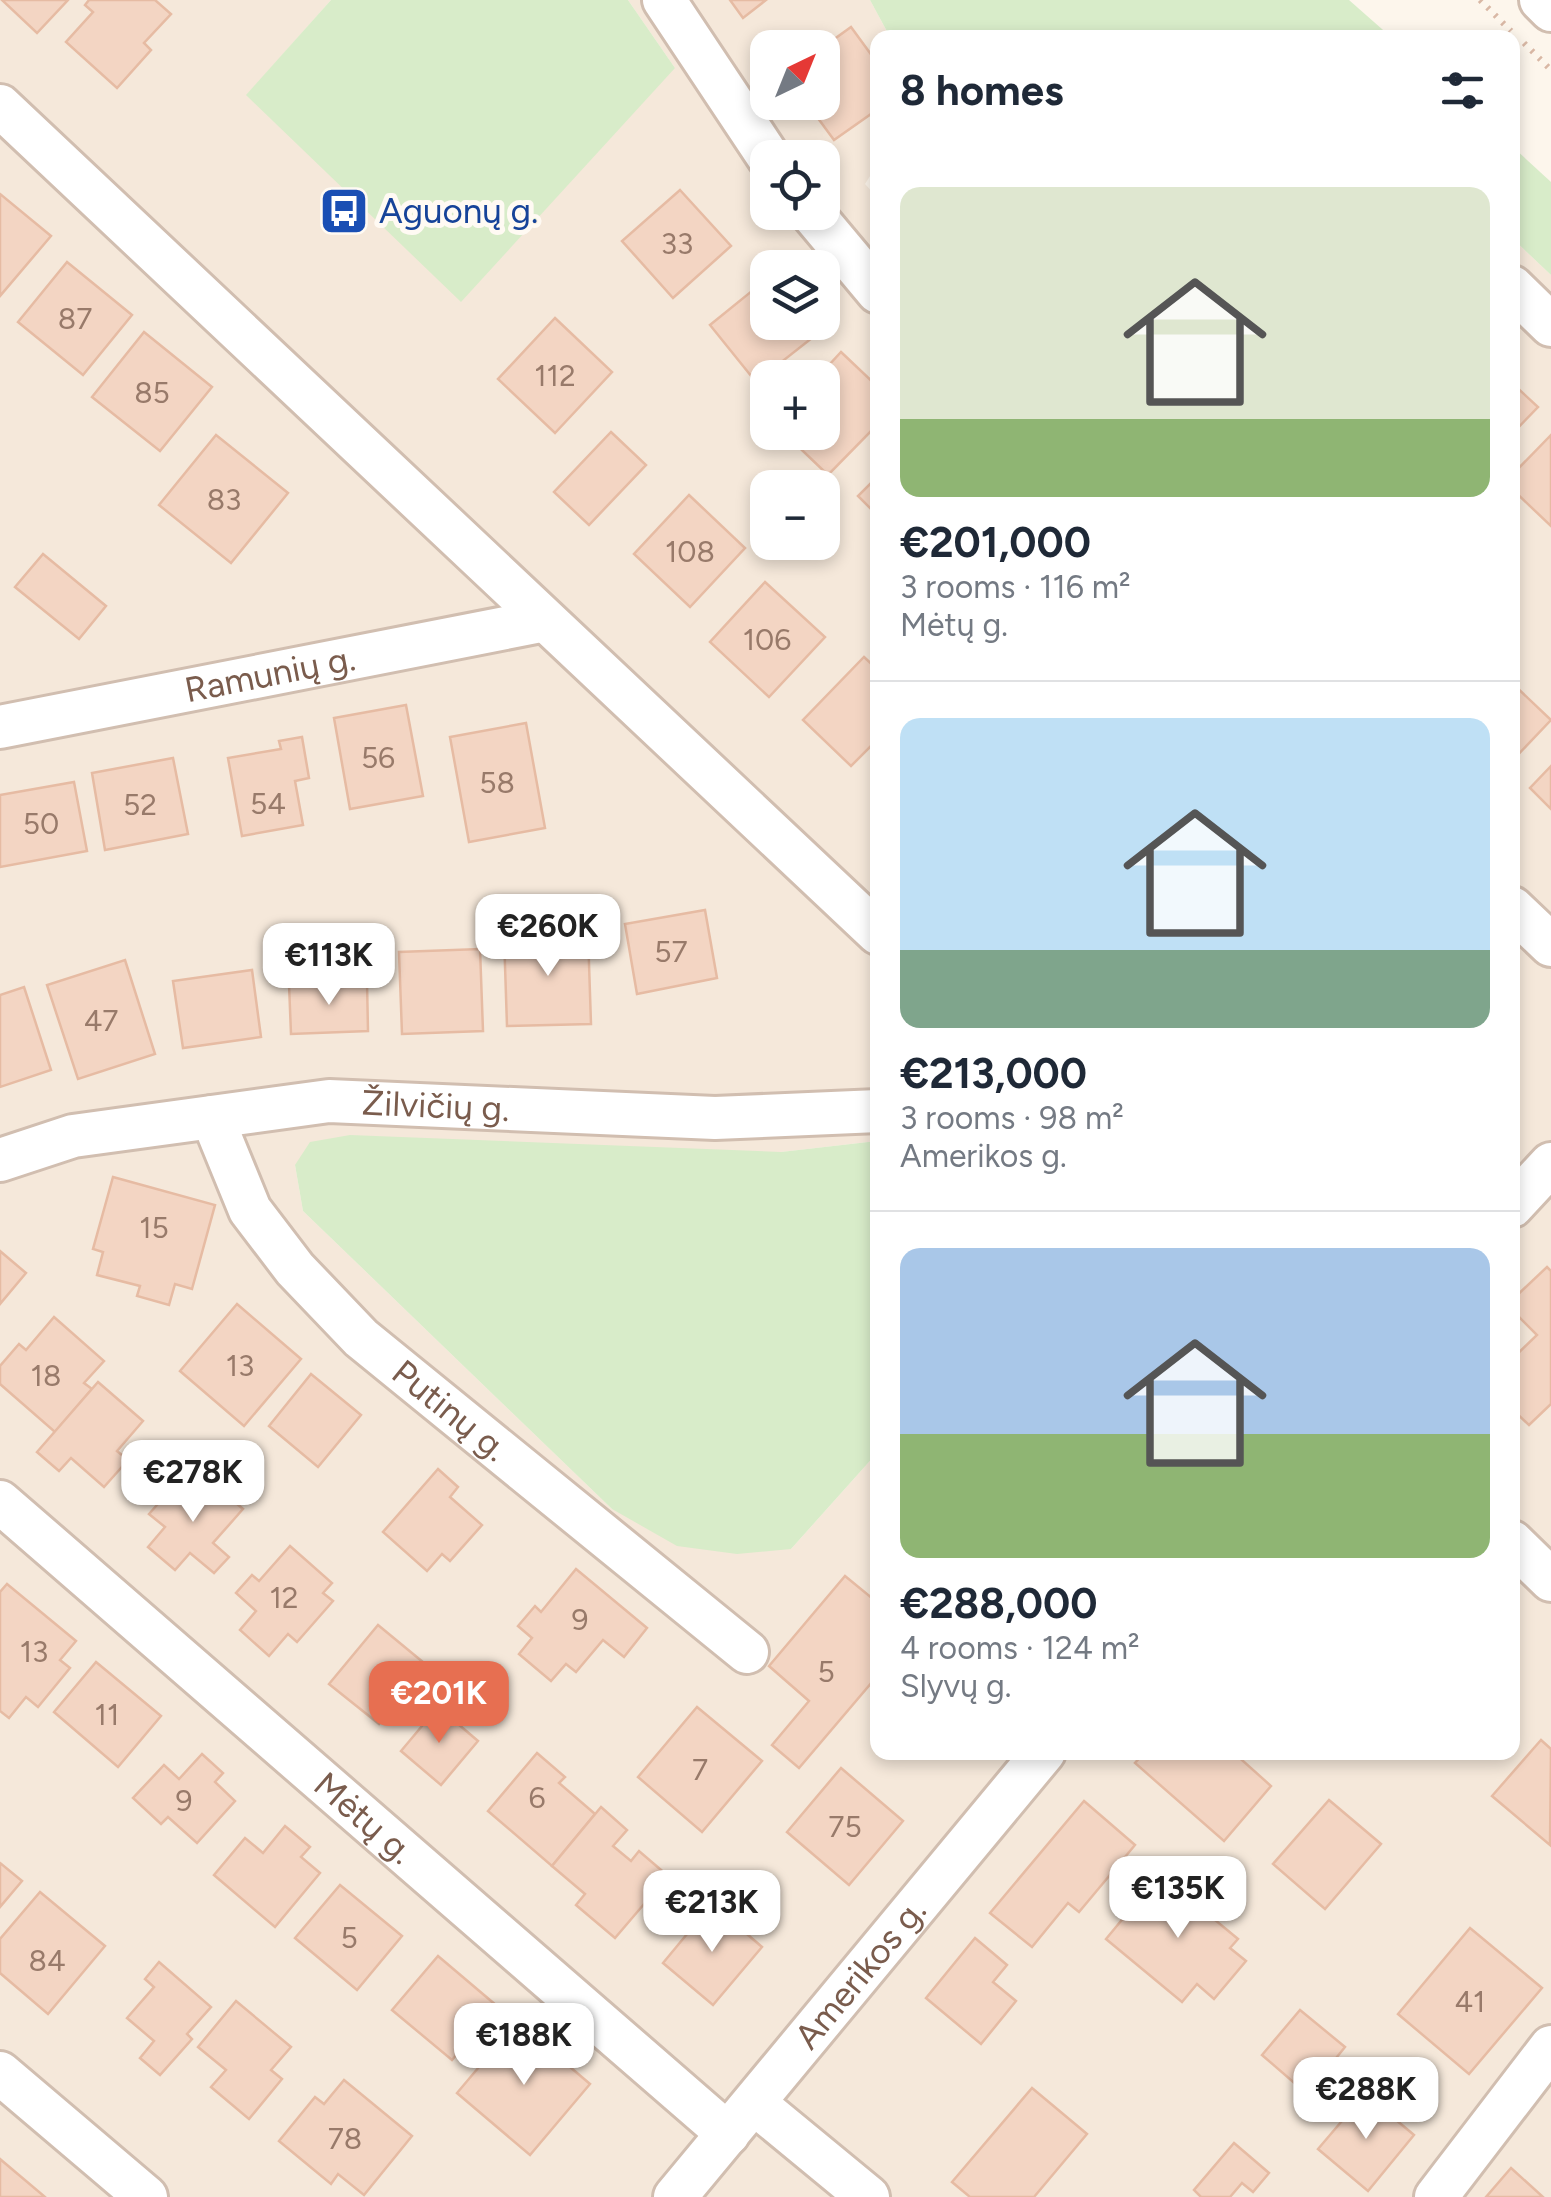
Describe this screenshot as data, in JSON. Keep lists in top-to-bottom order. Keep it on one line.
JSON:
{"streets":{"street":["Ramunių g.","Žilvičių g.","Putinų g.","Mėtų g.","Amerikos g."]},"crossings":[["Žilvičių g.","Putinų g."],["Mėtų g.","Amerikos g."]],"places":{"bus stop":["Aguonų g."]},"house_numbers":["33","87","112","85","83","108","106","56","58","54","52","50","57","47","15","13","18","12","9","13","5","11","7","6","9","75","5","84","41","78"],"north":"top right","page":{"map_buttons":["+","−"],"heading":"8 homes","list":[{"name":"€201,000","note":"3 rooms · 116 m² · Mėtų g."},{"name":"€213,000","note":"3 rooms · 98 m² · Amerikos g."},{"name":"€288,000","note":"4 rooms · 124 m² · Slyvų g."}],"price":["€260K","€113K","€278K","€201K","€135K","€213K","€188K","€288K"]}}
